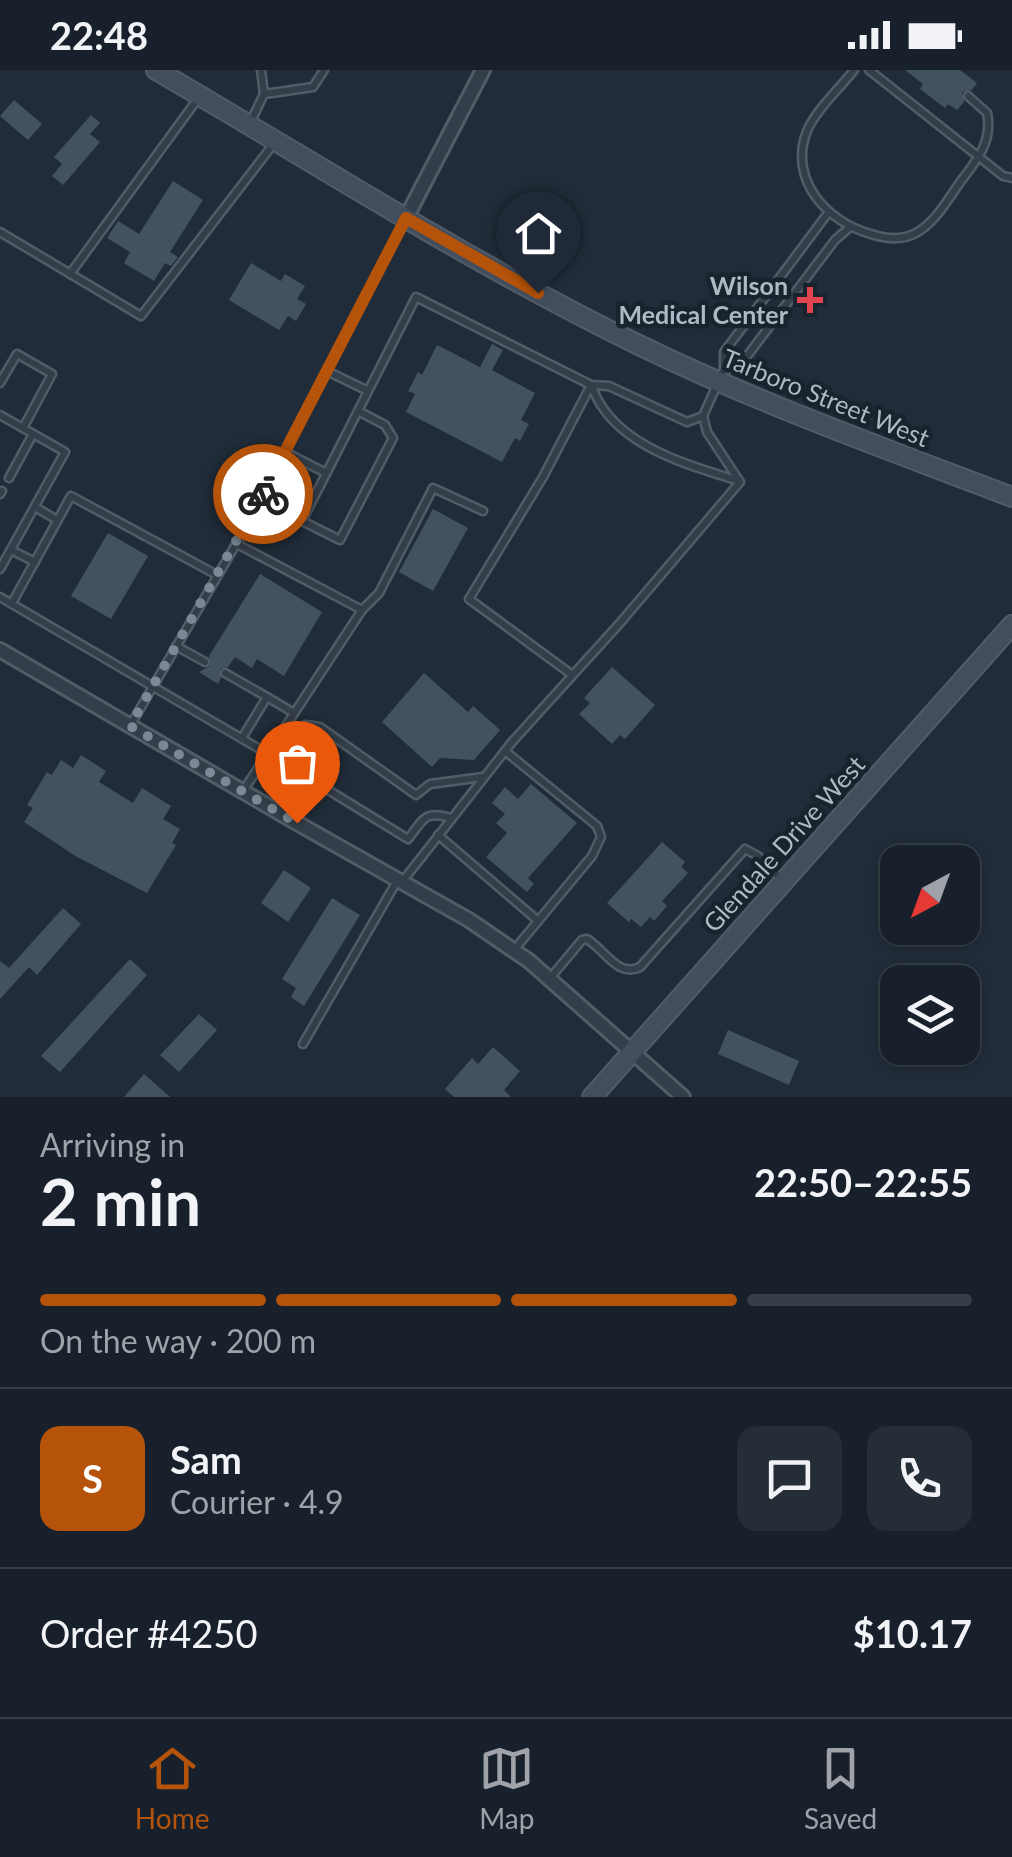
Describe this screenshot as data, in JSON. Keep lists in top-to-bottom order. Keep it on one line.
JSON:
{"streets":{"main road":["Tarboro Street West","Glendale Drive West"]},"places":{"health":["Wilson Medical Center"]},"north":"bottom left","page":{"status":"22:48","heading":["2 min","Arriving in","22:50–22:55"],"panel":["Sam","Courier · 4.9","Order #4250","$10.17"],"bar":"On the way · 200 m","round":"S","tabs":["Home","Map","Saved"]}}
